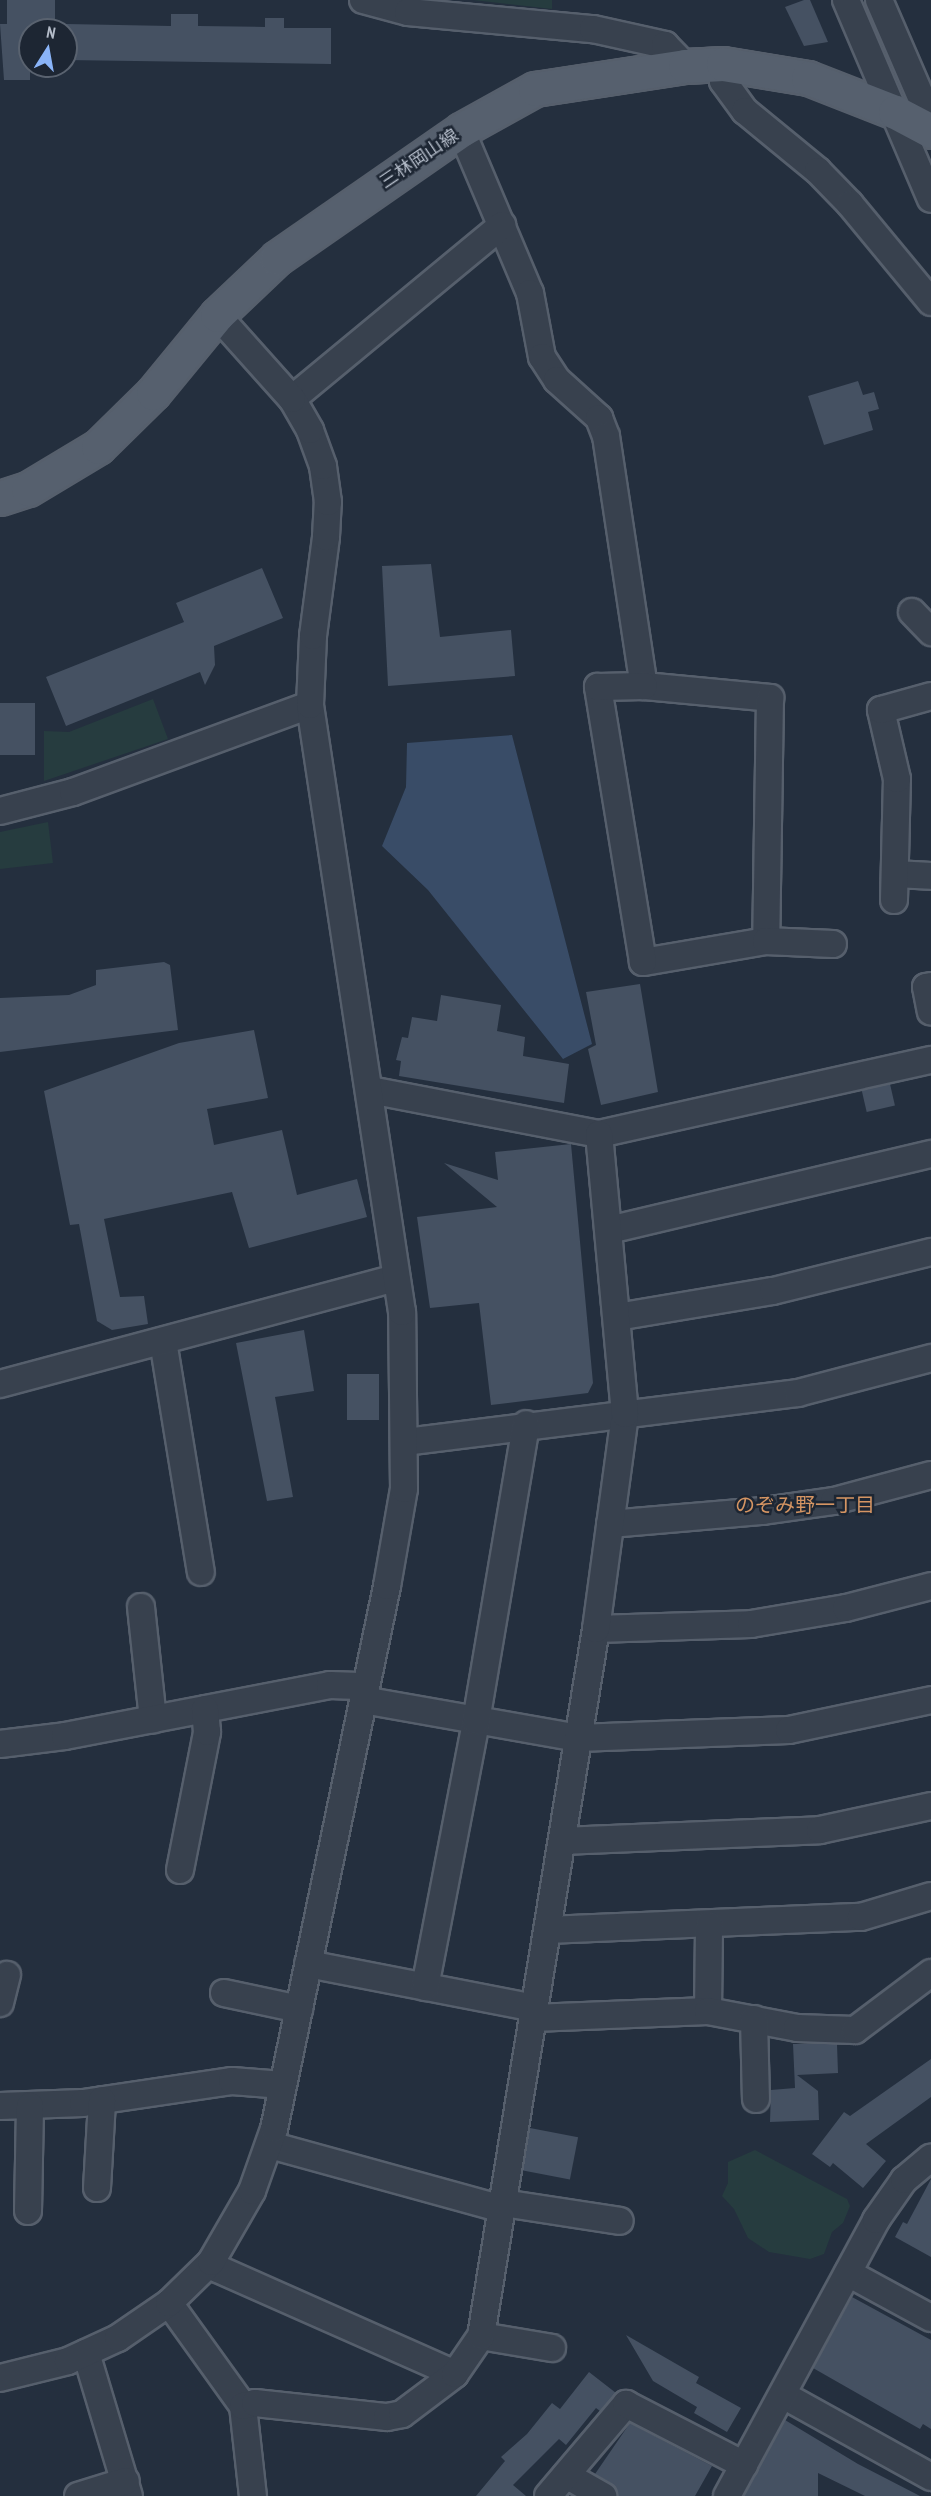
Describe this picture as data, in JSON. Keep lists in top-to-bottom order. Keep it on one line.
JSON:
{"streets":{"main road":["三林岡山線"]},"districts":["のぞみ野一丁目"],"north":"top"}
